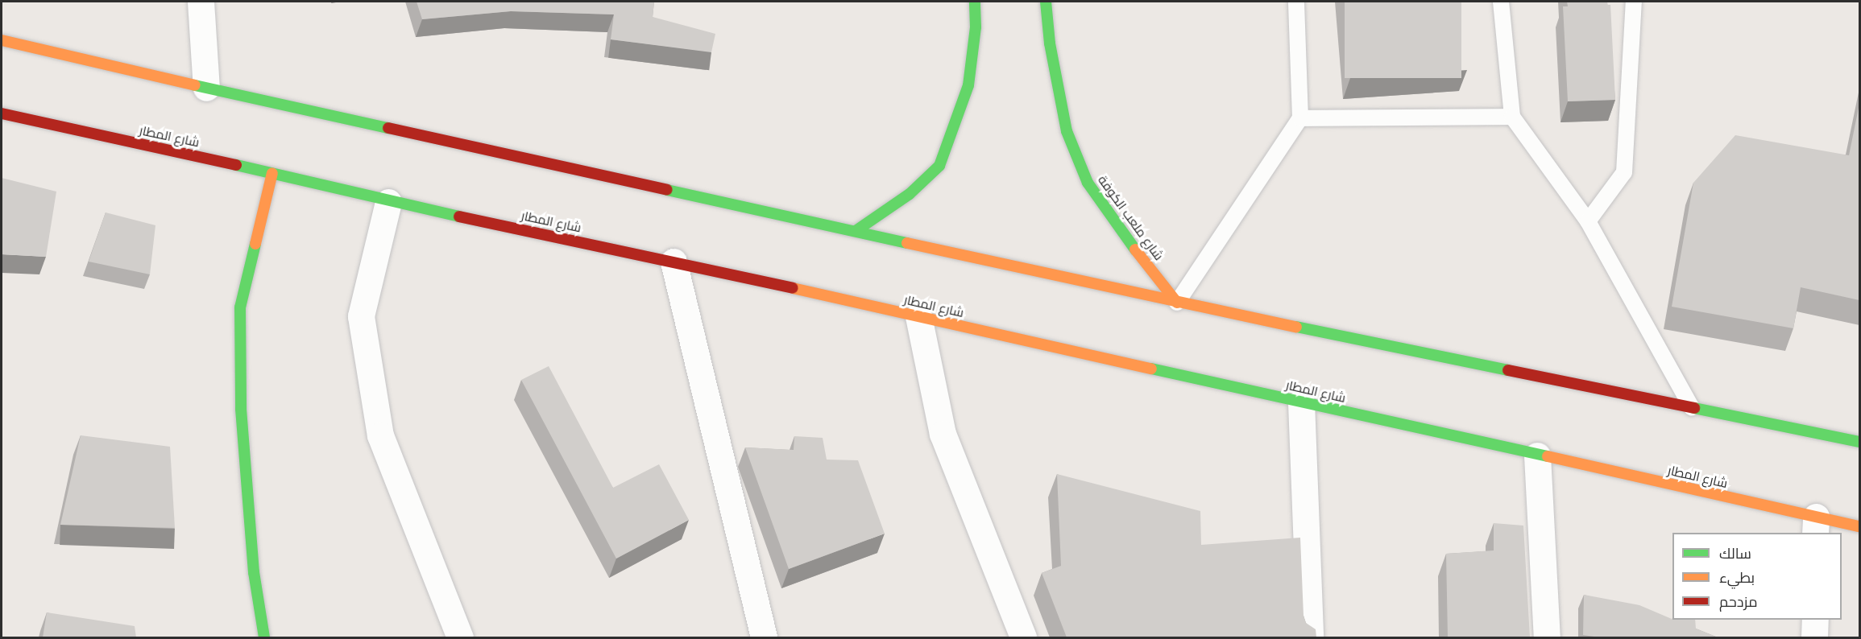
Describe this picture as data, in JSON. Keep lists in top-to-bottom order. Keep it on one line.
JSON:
{"streets":{"main road":["شارع المطار","شارع ملعب الكوفة"]},"legend":["سالك","بطيء","مزدحم"]}
